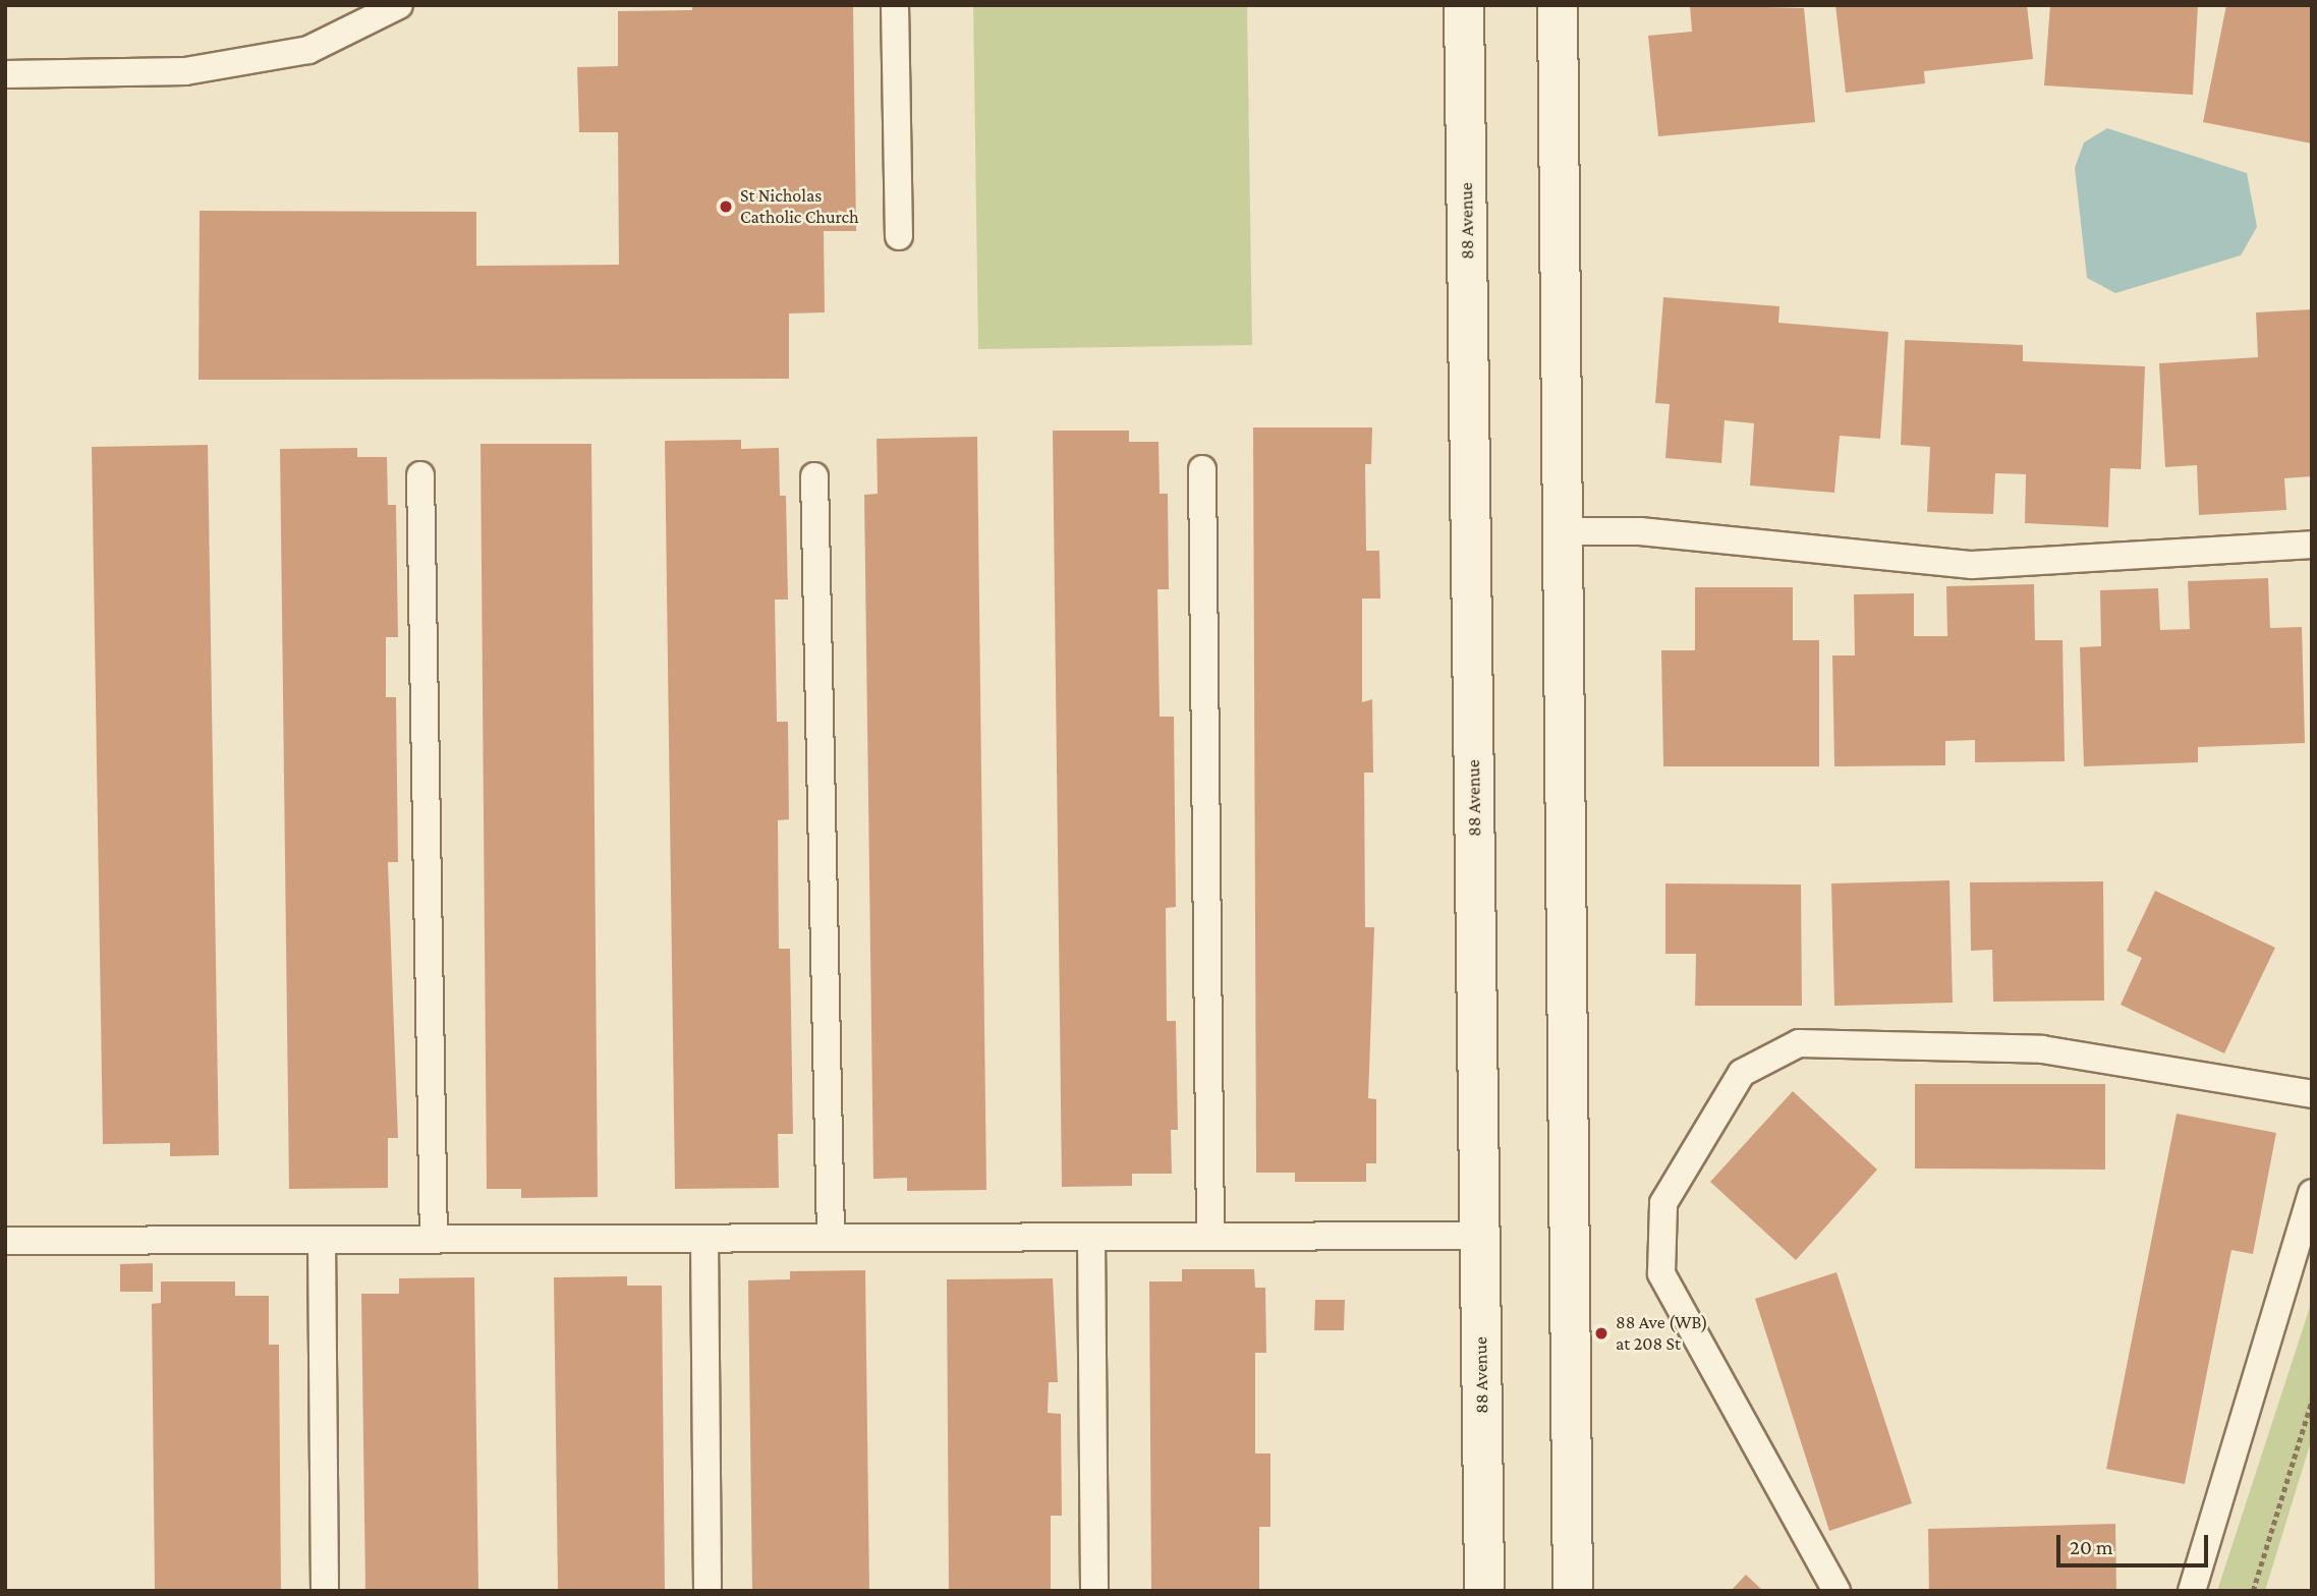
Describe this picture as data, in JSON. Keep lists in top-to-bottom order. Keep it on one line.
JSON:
{"streets":{"main road":["88 Avenue"]},"places":["St Nicholas Catholic Church","88 Ave (WB) at 208 St"],"scale_bar":"20 m"}
